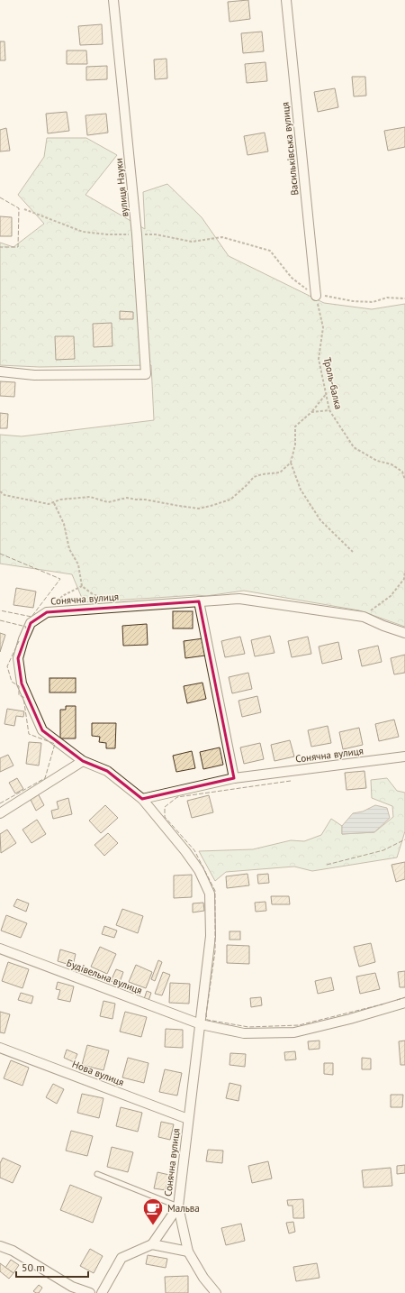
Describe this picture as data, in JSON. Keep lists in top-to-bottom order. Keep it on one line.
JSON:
{"streets":{"street":["Васильківська вулиця","вулиця Науки","Сонячна вулиця","Будівельна вулиця","Нова вулиця"],"path":["Троль-балка"]},"crossings":[["Васильківська вулиця","Троль-балка"],["Сонячна вулиця","Будівельна вулиця"],["Сонячна вулиця","Нова вулиця"]],"places":{"cafe":["Мальва"]},"scale_bar":"50 m"}
